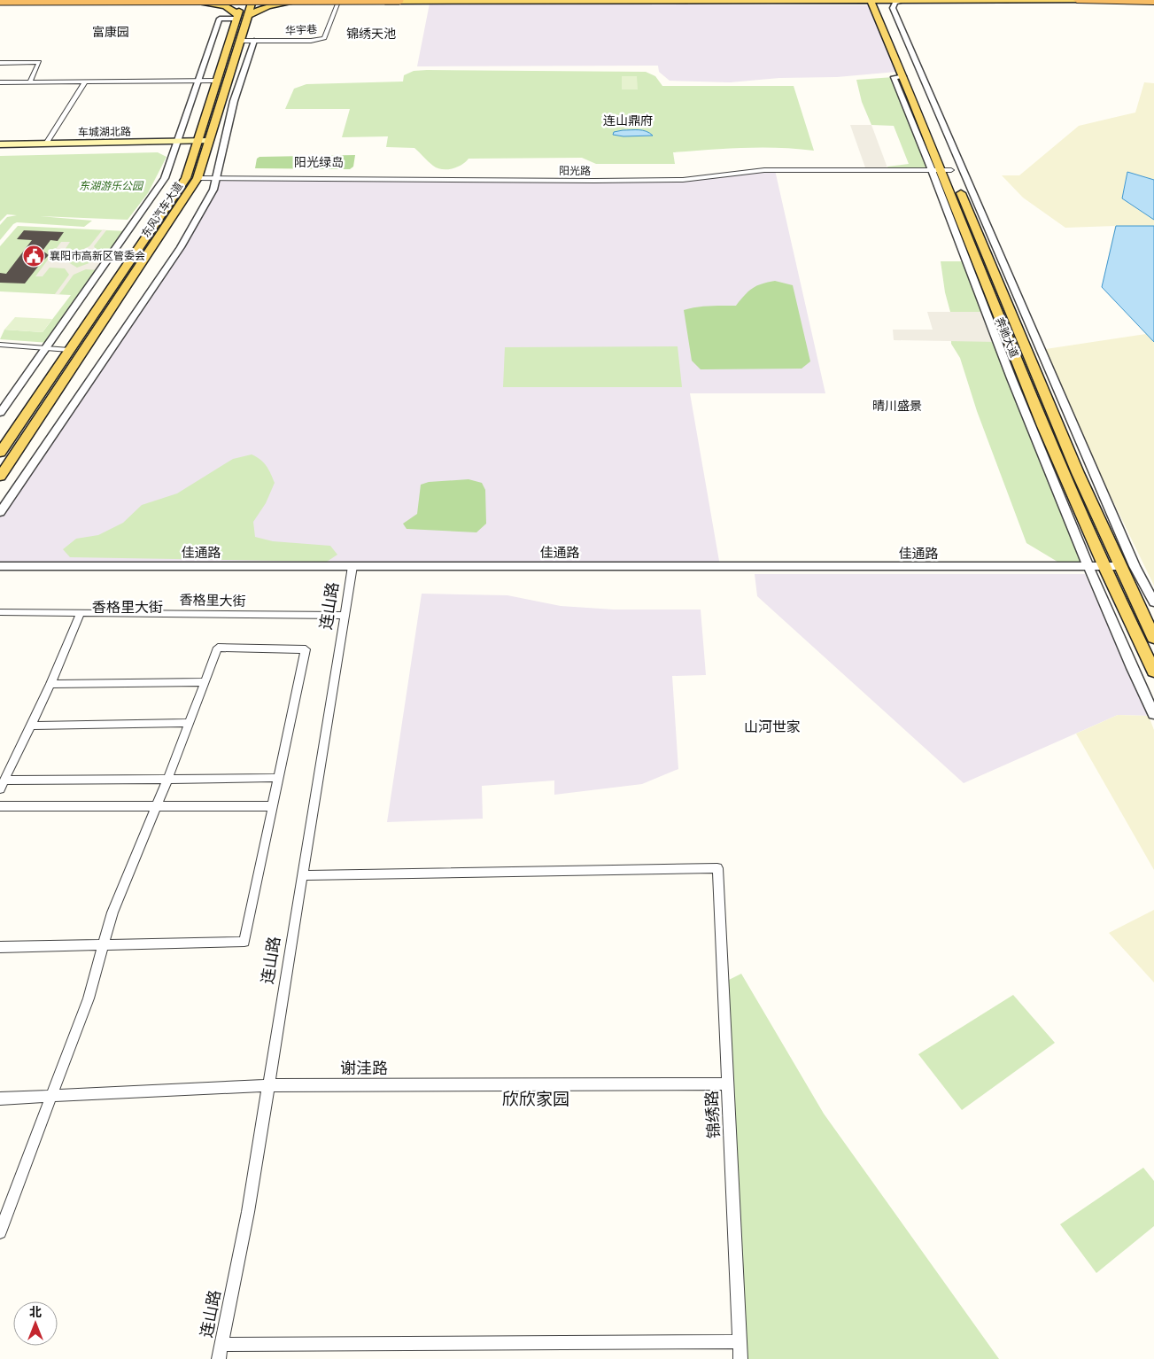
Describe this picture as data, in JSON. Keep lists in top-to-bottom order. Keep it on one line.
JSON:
{"streets":{"main road":["车城湖北路","东风汽车大道","奔驰大道"],"street":["华宇巷","阳光路","佳通路","香格里大街","连山路","谢洼路","锦绣路"]},"crossings":[["华宇巷","东风汽车大道"],["车城湖北路","东风汽车大道"],["阳光路","东风汽车大道"],["阳光路","奔驰大道"],["奔驰大道","佳通路"],["佳通路","连山路"],["香格里大街","连山路"],["连山路","谢洼路"],["连山路","锦绣路"],["谢洼路","锦绣路"]],"districts":["富康园","锦绣天池","连山鼎府","阳光绿岛","晴川盛景","香格里大街","山河世家","欣欣家园"],"parks":["东湖游乐公园"],"places":{"public building":["襄阳市高新区管委会"]},"north":"top"}
